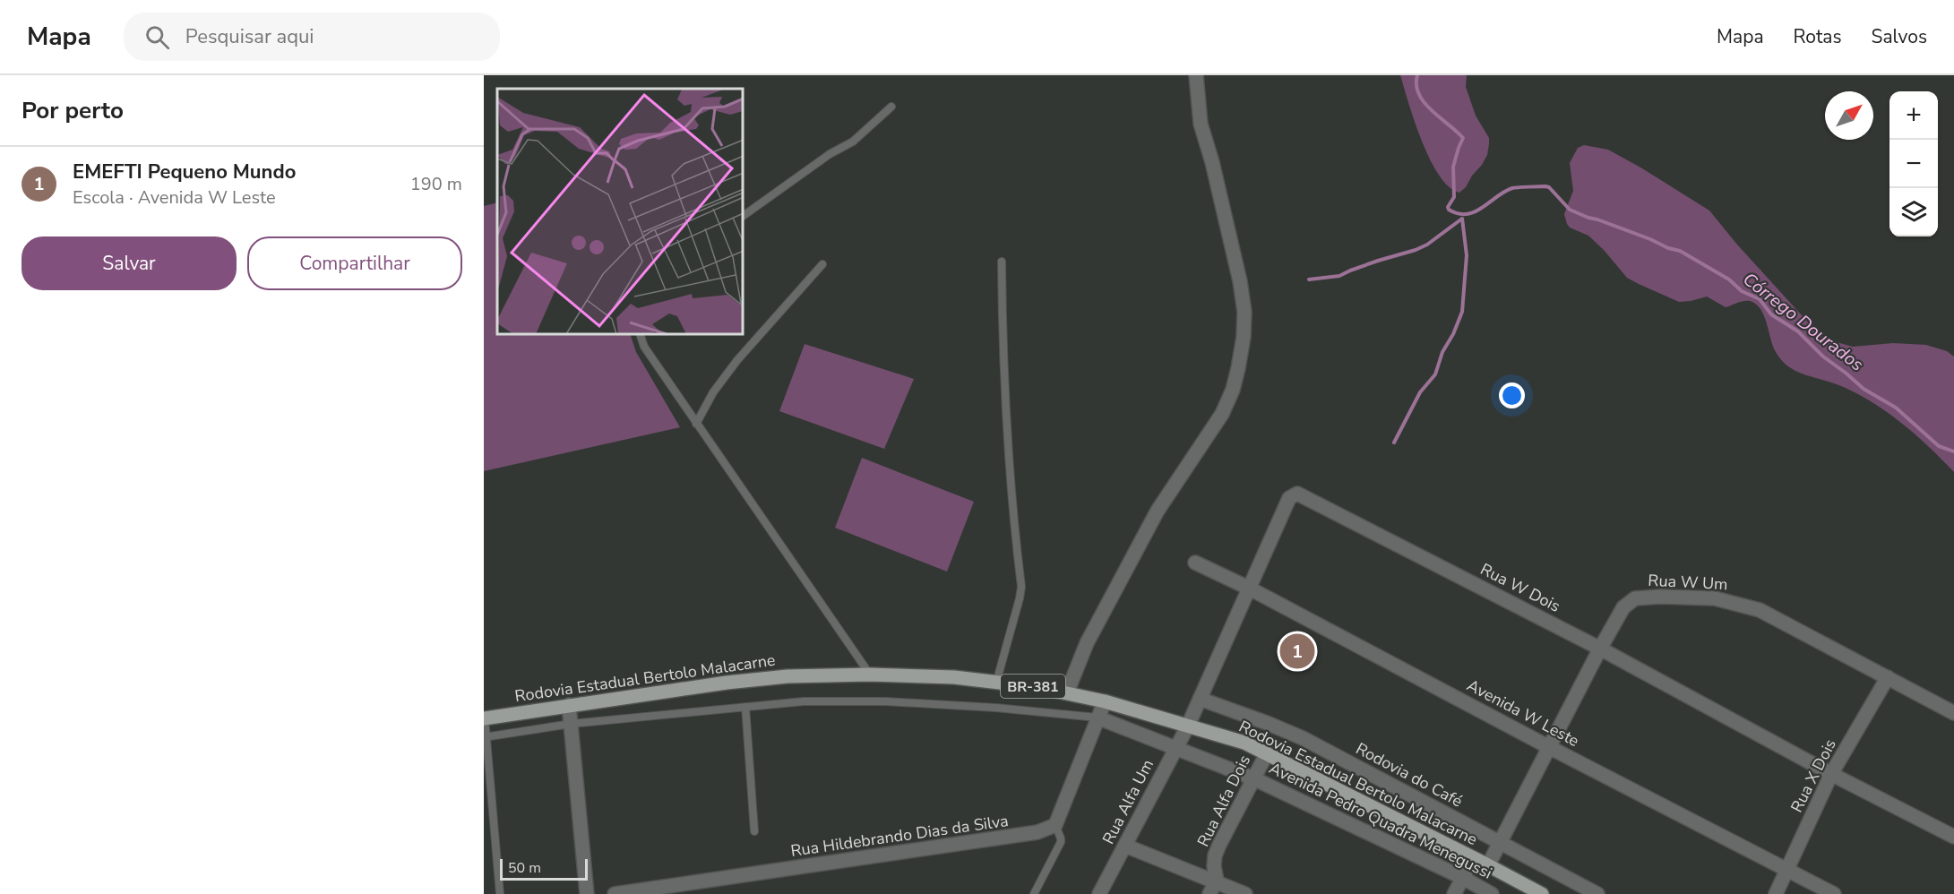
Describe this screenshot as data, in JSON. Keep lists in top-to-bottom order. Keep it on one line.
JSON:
{"streets":{"main road":["Rodovia Estadual Bertolo Malacarne","BR-381"],"street":["Rua W Um","Rua W Dois","Avenida W Leste","Rodovia do Café","Rua X Dois","Rua Alfa Dois","Rua Alfa Um","Avenida Pedro Quadra Menegussi","Rua Hildebrando Dias da Silva"]},"crossings":[["Rua W Um","Rua W Dois"],["Rua W Um","Rodovia Estadual Bertolo Malacarne"],["Rua W Um","Avenida W Leste"],["Rua W Um","Rodovia do Café"],["Rua W Um","Rua X Dois"],["Rua W Dois","Rodovia Estadual Bertolo Malacarne"],["Rua W Dois","Avenida W Leste"],["Rua W Dois","Rodovia do Café"],["Rua W Dois","Rua X Dois"],["Rua W Dois","Rua Alfa Um"],["Rodovia Estadual Bertolo Malacarne","Rua Alfa Dois"],["Rodovia Estadual Bertolo Malacarne","Rua Alfa Um"],["Avenida W Leste","Rua X Dois"],["Rua Alfa Dois","Avenida Pedro Quadra Menegussi"],["Rua Alfa Um","Avenida Pedro Quadra Menegussi"]],"water":["Córrego Dourados"],"scale_bar":"50 m","north":"top right","page":{"header":"Mapa","search":"Pesquisar aqui","nav":["Mapa","Rotas","Salvos"],"heading":"Por perto","map_buttons":["+","−"],"list":[{"mark":"1","name":"EMEFTI Pequeno Mundo","note":"Escola · Avenida W Leste","value":"190 m"}],"buttons":["Salvar","Compartilhar"],"pins":"1","scale":"50 m"}}
